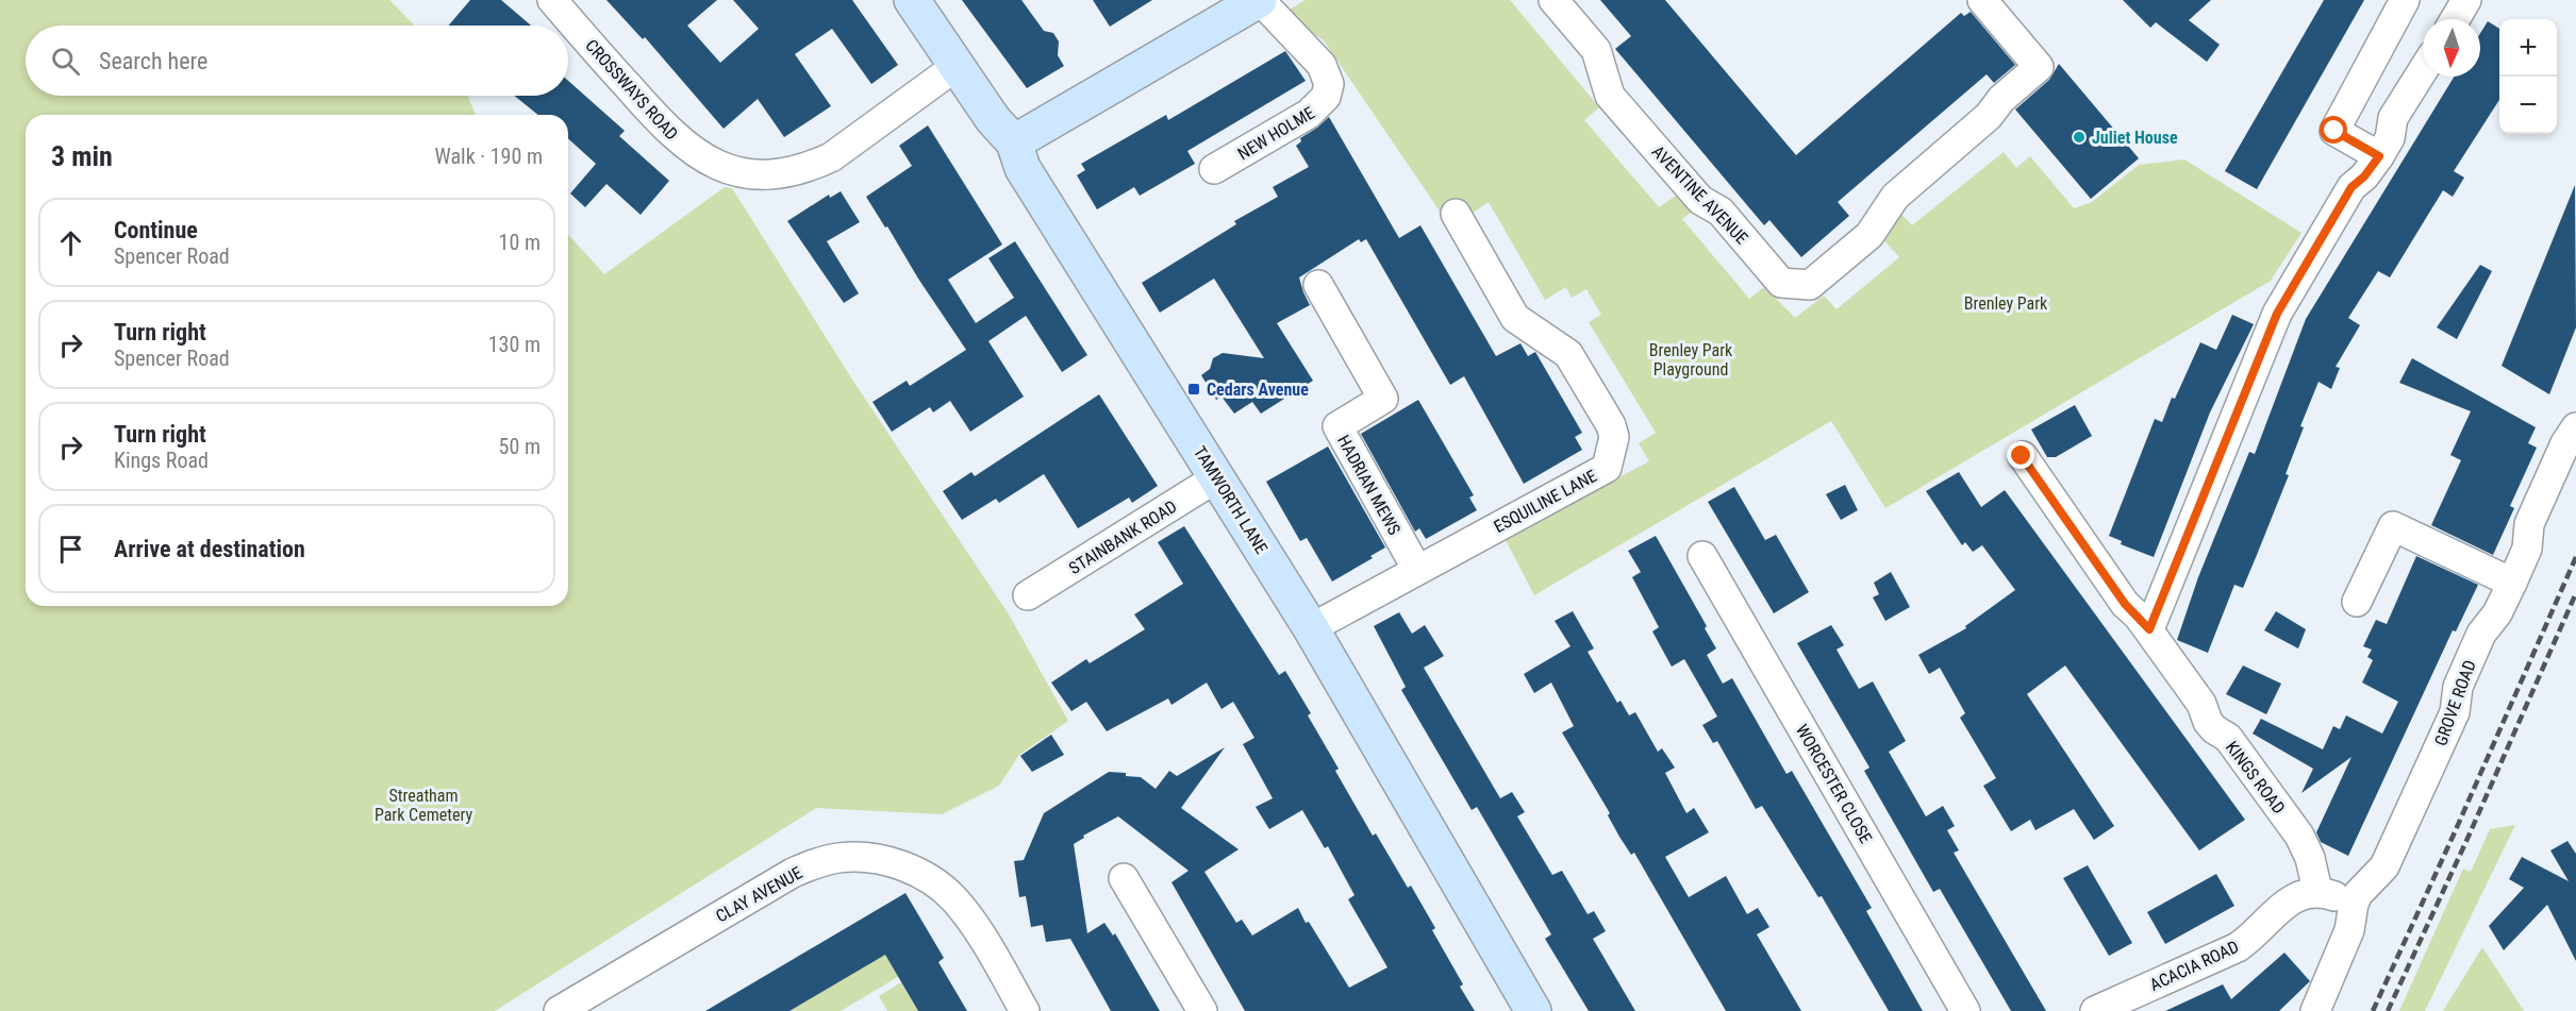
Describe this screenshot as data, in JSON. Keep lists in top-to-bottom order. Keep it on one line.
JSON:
{"streets":{"street":["CROSSWAYS ROAD","NEW HOLME","AVENTINE AVENUE","HADRIAN MEWS","TAMWORTH LANE","ESQUILINE LANE","STAINBANK ROAD","GROVE ROAD","KINGS ROAD","WORCESTER CLOSE","CLAY AVENUE","ACACIA ROAD"]},"crossings":[["CROSSWAYS ROAD","TAMWORTH LANE"],["HADRIAN MEWS","ESQUILINE LANE"],["TAMWORTH LANE","ESQUILINE LANE"],["TAMWORTH LANE","STAINBANK ROAD"],["KINGS ROAD","ACACIA ROAD"]],"parks":["Brenley Park","Brenley Park Playground","Streatham Park Cemetery"],"places":{"other":["Juliet House"],"transit":["Cedars Avenue"]},"north":"bottom","page":{"map_buttons":["+","−"],"search":"Search here","heading":["3 min","Walk · 190 m"],"list":[["Continue","Spencer Road","10 m"],["Turn right","Spencer Road","130 m"],["Turn right","Kings Road","50 m"],"Arrive at destination"]}}
